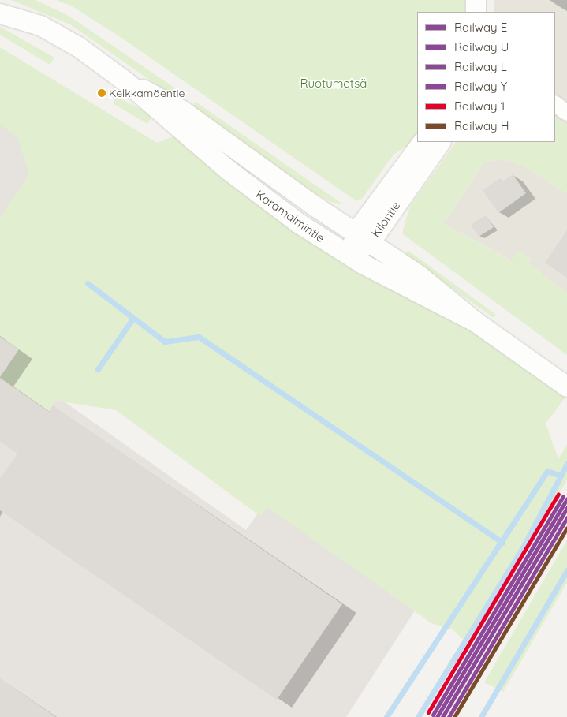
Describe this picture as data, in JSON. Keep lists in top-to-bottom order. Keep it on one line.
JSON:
{"streets":{"street":["Karamalmintie","Kilontie"]},"crossings":[["Karamalmintie","Kilontie"]],"parks":["Ruotumetsä"],"places":["Kelkkamäentie"],"lines":["rail line 1","rail line L","rail line E","rail line U","rail line Y","rail line H"],"legend":["Railway E","Railway U","Railway L","Railway Y","Railway 1","Railway H"]}
